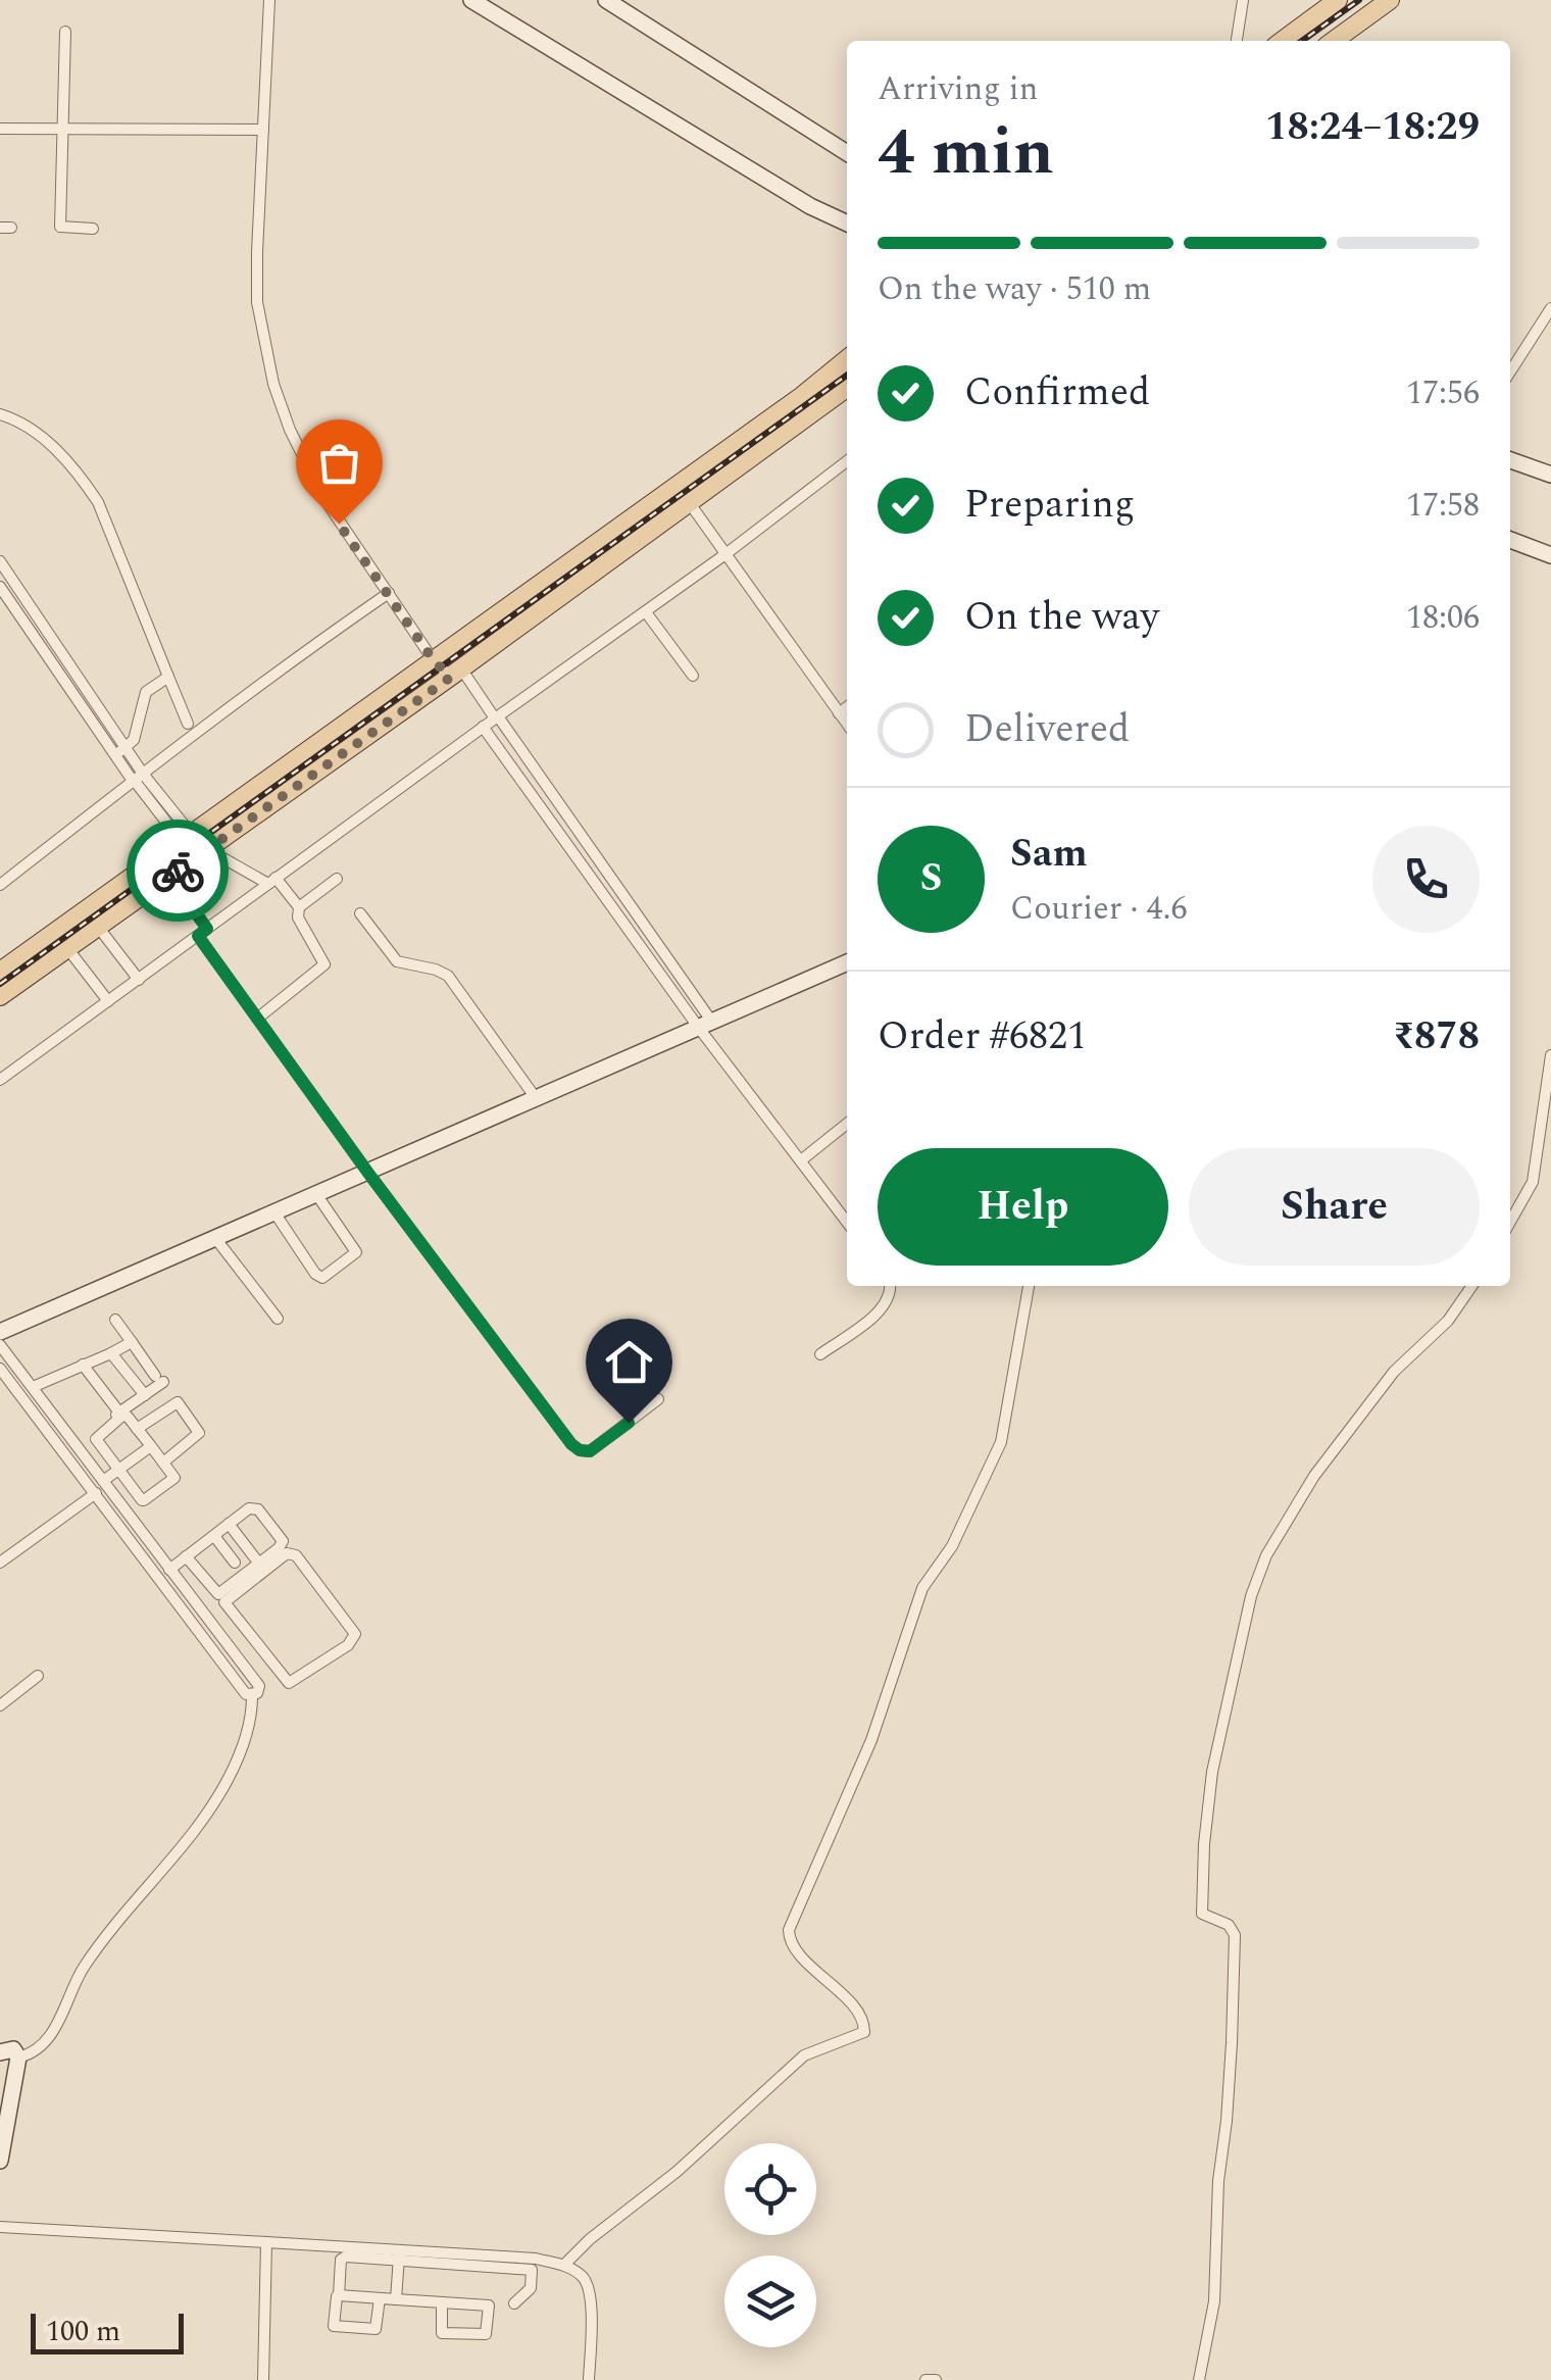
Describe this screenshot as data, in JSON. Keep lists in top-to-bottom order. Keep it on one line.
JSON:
{"scale_bar":"100 m","page":{"heading":["4 min","Arriving in","18:24–18:29"],"panel":["Sam","Courier · 4.6","Order #6821","₹878"],"bar":"On the way · 510 m","list":[["Confirmed","17:56"],["Preparing","17:58"],["On the way","18:06"],"Delivered"],"round":"S","buttons":["Help","Share"],"scale":"100 m"}}
